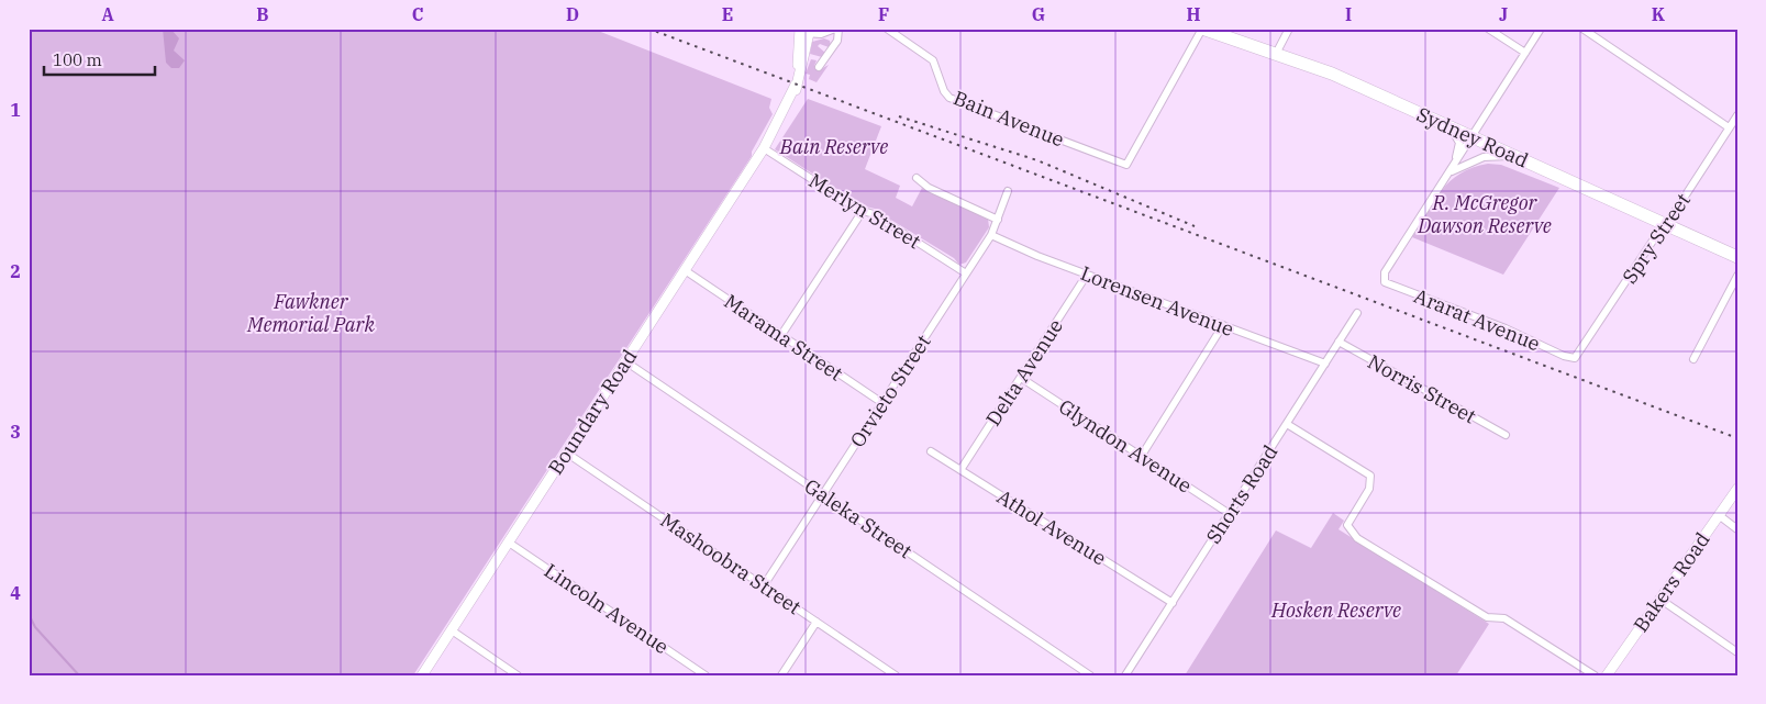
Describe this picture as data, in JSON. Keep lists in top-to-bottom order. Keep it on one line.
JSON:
{"streets":{"highway":["Sydney Road"],"main road":["Boundary Road","Bakers Road"],"street":["Bain Avenue","Merlyn Street","Spry Street","Lorensen Avenue","Ararat Avenue","Marama Street","Delta Avenue","Norris Street","Orvieto Street","Glyndon Avenue","Shorts Road","Galeka Street","Athol Avenue","Mashoobra Street","Lincoln Avenue"]},"crossings":[["Bain Avenue","Sydney Road"],["Sydney Road","Spry Street"],["Merlyn Street","Orvieto Street"],["Merlyn Street","Boundary Road"],["Spry Street","Ararat Avenue"],["Lorensen Avenue","Delta Avenue"],["Lorensen Avenue","Orvieto Street"],["Lorensen Avenue","Shorts Road"],["Marama Street","Orvieto Street"],["Marama Street","Boundary Road"],["Delta Avenue","Glyndon Avenue"],["Delta Avenue","Athol Avenue"],["Norris Street","Shorts Road"],["Orvieto Street","Galeka Street"],["Orvieto Street","Mashoobra Street"],["Boundary Road","Galeka Street"],["Boundary Road","Mashoobra Street"],["Boundary Road","Lincoln Avenue"],["Glyndon Avenue","Shorts Road"],["Shorts Road","Athol Avenue"]],"parks":["Bain Reserve","R. McGregor Dawson Reserve","Fawkner Memorial Park","Hosken Reserve"],"scale_bar":"100 m","grid":{"columns":["A","B","C","D","E","F","G","H","I","J","K"],"rows":["1","2","3","4"]}}
